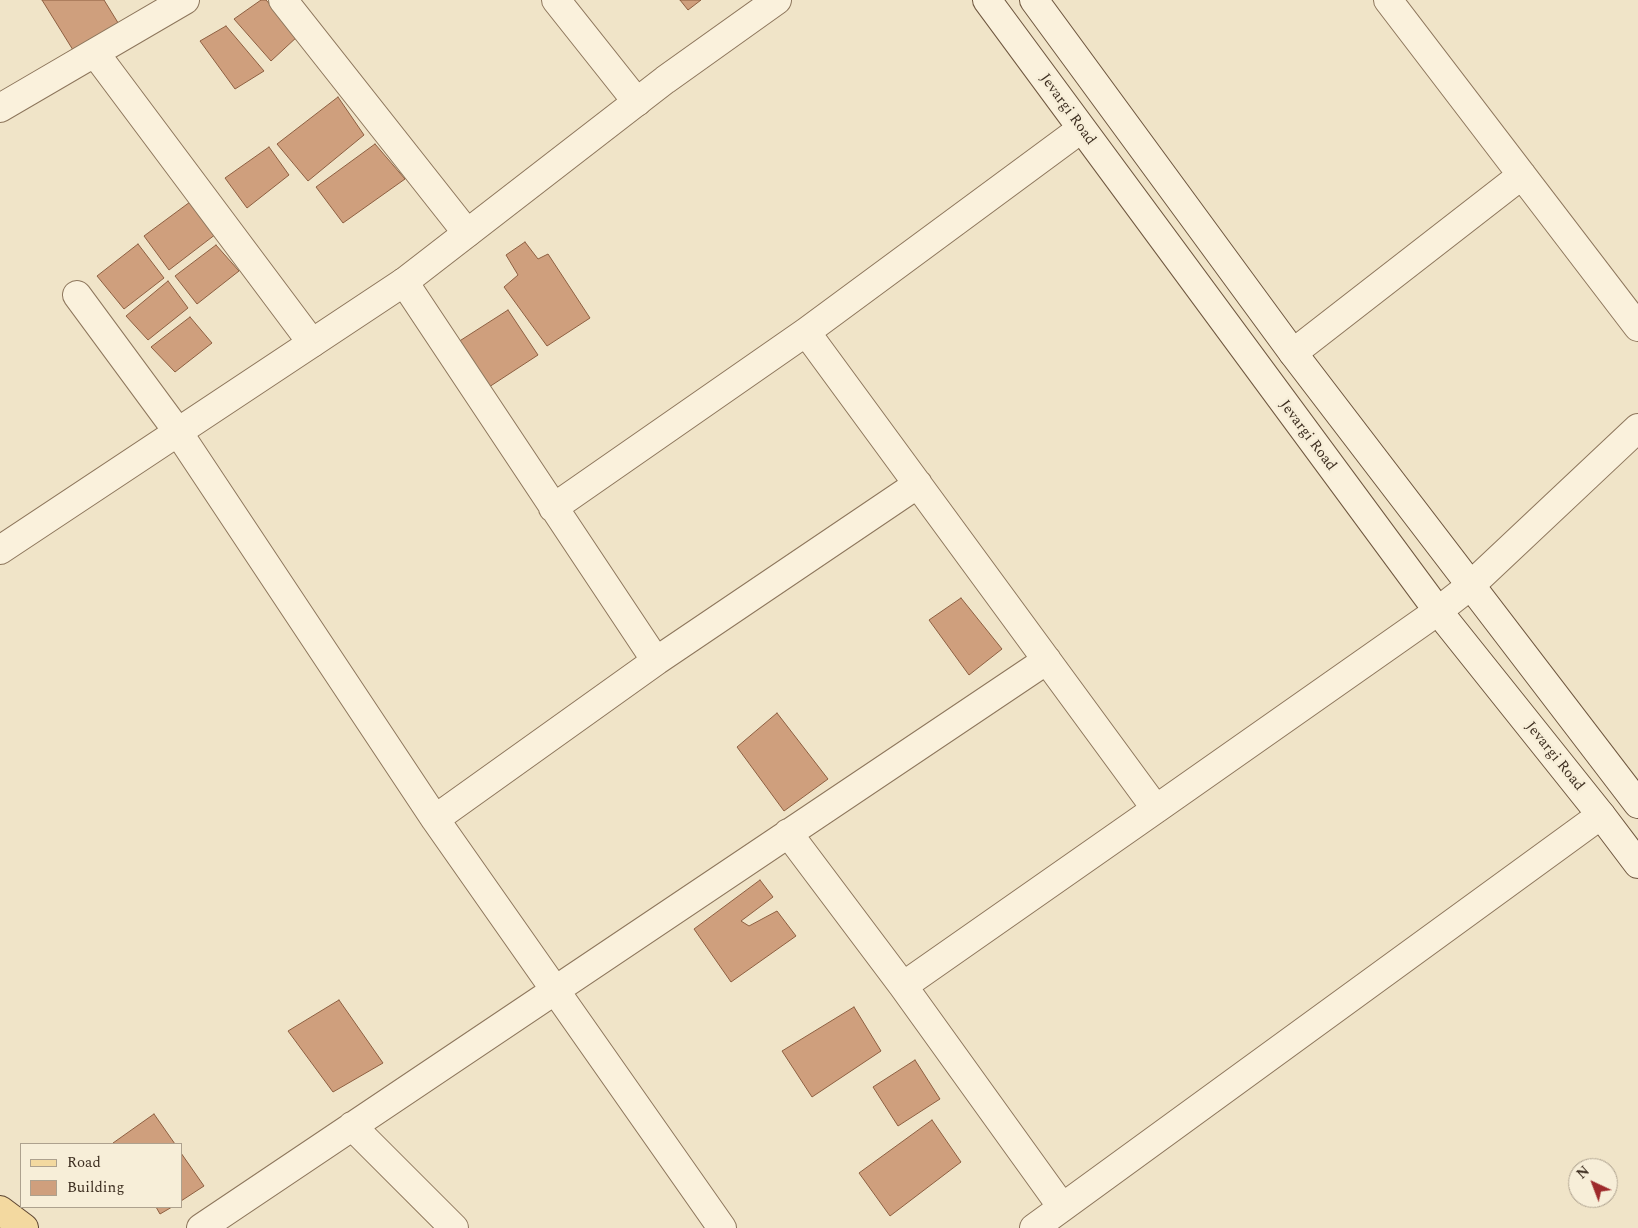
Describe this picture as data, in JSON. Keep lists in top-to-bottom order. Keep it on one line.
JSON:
{"streets":{"street":["Jevargi Road"]},"legend":["Road","Building"],"north":"top left"}
